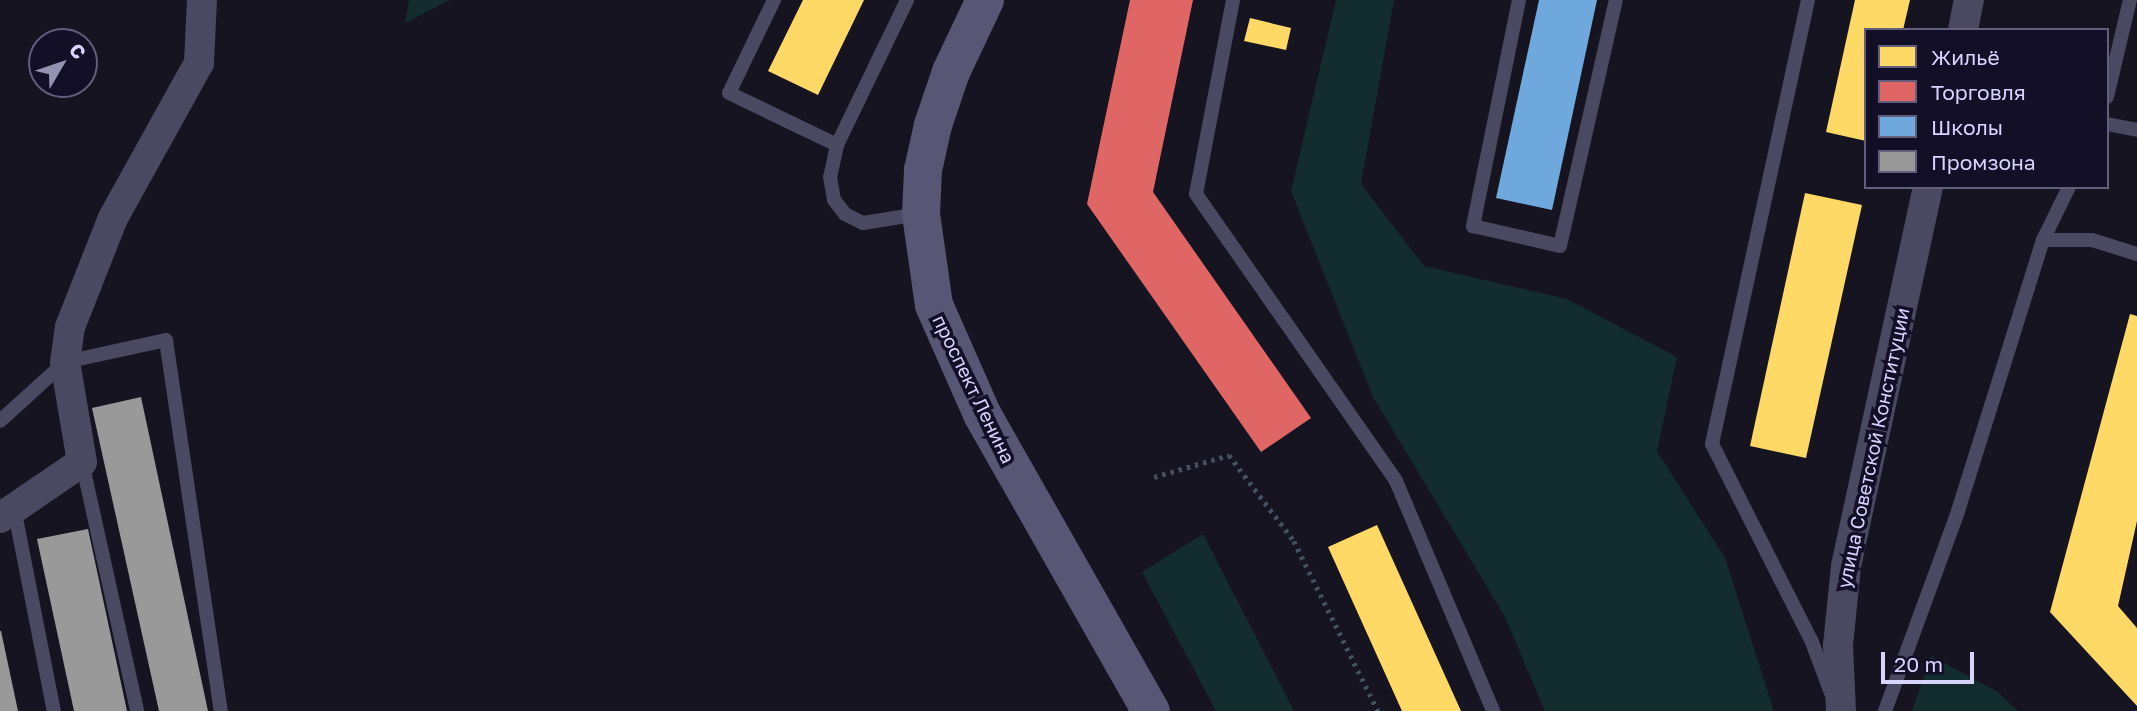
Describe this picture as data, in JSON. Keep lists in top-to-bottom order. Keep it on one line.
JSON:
{"streets":{"main road":["проспект Ленина"],"street":["улица Советской Конституции"]},"legend":["Жильё","Торговля","Школы","Промзона"],"scale_bar":"20 m","north":"top right"}
